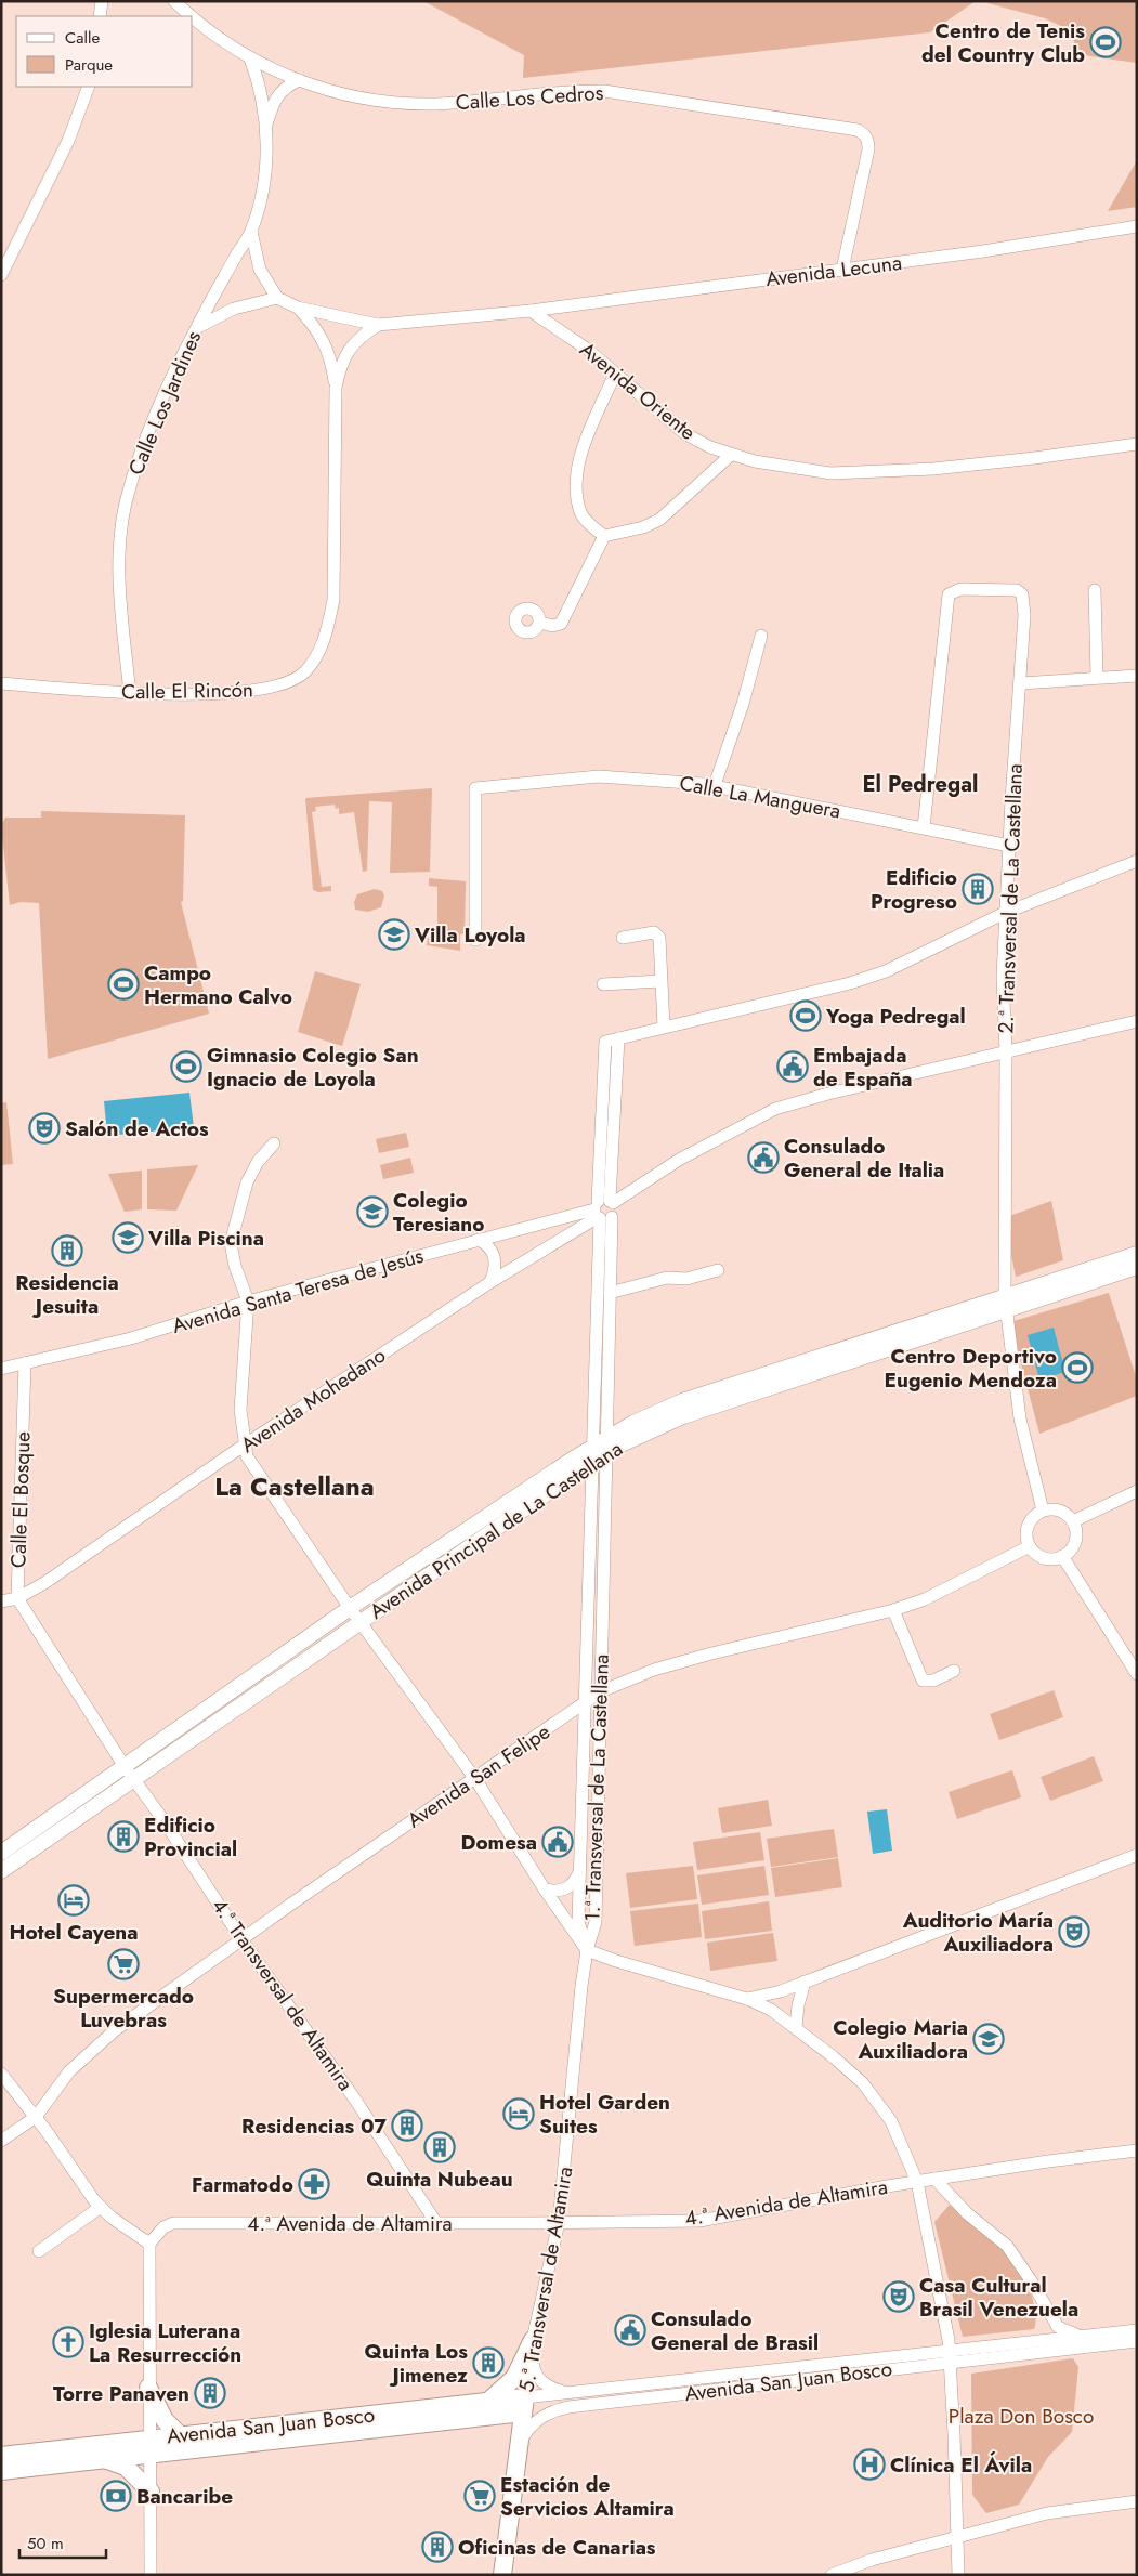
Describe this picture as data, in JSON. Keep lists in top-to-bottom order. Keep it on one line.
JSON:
{"streets":{"main road":["5.ª Transversal de Altamira","Avenida San Juan Bosco"],"street":["Calle Los Cedros","Avenida Lecuna","Avenida Oriente","Calle Los Jardines","Calle El Rincón","Calle La Manguera","2.ª Transversal de La Castellana","Avenida Santa Teresa de Jesús","Avenida Mohedano","Calle El Bosque","Avenida Principal de La Castellana","Avenida San Felipe","1.ª Transversal de La Castellana","4.ª Transversal de Altamira","4.ª Avenida de Altamira"]},"crossings":[["Calle Los Cedros","Avenida Lecuna"],["Calle Los Cedros","Calle Los Jardines"],["Avenida Lecuna","Avenida Oriente"],["Calle Los Jardines","Calle El Rincón"],["Calle La Manguera","2.ª Transversal de La Castellana"],["2.ª Transversal de La Castellana","Avenida Mohedano"],["2.ª Transversal de La Castellana","Avenida Principal de La Castellana"],["2.ª Transversal de La Castellana","Avenida San Felipe"],["Avenida Santa Teresa de Jesús","Avenida Mohedano"],["Avenida Santa Teresa de Jesús","Calle El Bosque"],["Avenida Santa Teresa de Jesús","1.ª Transversal de La Castellana"],["Avenida Mohedano","Calle El Bosque"],["Avenida Mohedano","1.ª Transversal de La Castellana"],["Calle El Bosque","Avenida Principal de La Castellana"],["Calle El Bosque","4.ª Transversal de Altamira"],["Avenida Principal de La Castellana","1.ª Transversal de La Castellana"],["Avenida Principal de La Castellana","4.ª Transversal de Altamira"],["Avenida San Felipe","1.ª Transversal de La Castellana"],["Avenida San Felipe","4.ª Transversal de Altamira"],["1.ª Transversal de La Castellana","5.ª Transversal de Altamira"],["4.ª Transversal de Altamira","4.ª Avenida de Altamira"],["4.ª Avenida de Altamira","5.ª Transversal de Altamira"],["5.ª Transversal de Altamira","Avenida San Juan Bosco"]],"districts":["El Pedregal","La Castellana"],"parks":["Plaza Don Bosco"],"places":{"sports":["Centro de Tenis del Country Club","Campo Hermano Calvo","Yoga Pedregal","Gimnasio Colegio San Ignacio de Loyola","Centro Deportivo Eugenio Mendoza"],"building":["Edificio Progreso","Residencia Jesuita","Edificio Provincial","Residencias 07","Quinta Nubeau","Quinta Los Jimenez","Torre Panaven","Oficinas de Canarias"],"school or university":["Villa Loyola","Colegio Teresiano","Villa Piscina","Colegio Maria Auxiliadora"],"public building":["Embajada de España","Consulado General de Italia","Domesa","Consulado General de Brasil"],"theatre":["Salón de Actos","Auditorio María Auxiliadora","Casa Cultural Brasil Venezuela"],"hotel":["Hotel Cayena","Hotel Garden Suites"],"supermarket":["Supermercado Luvebras","Estación de Servicios Altamira"],"pharmacy":["Farmatodo"],"church":["Iglesia Luterana La Resurrección"],"hospital":["Clínica El Ávila"],"bank":["Bancaribe"]},"legend":["Calle","Parque"],"scale_bar":"50 m"}
